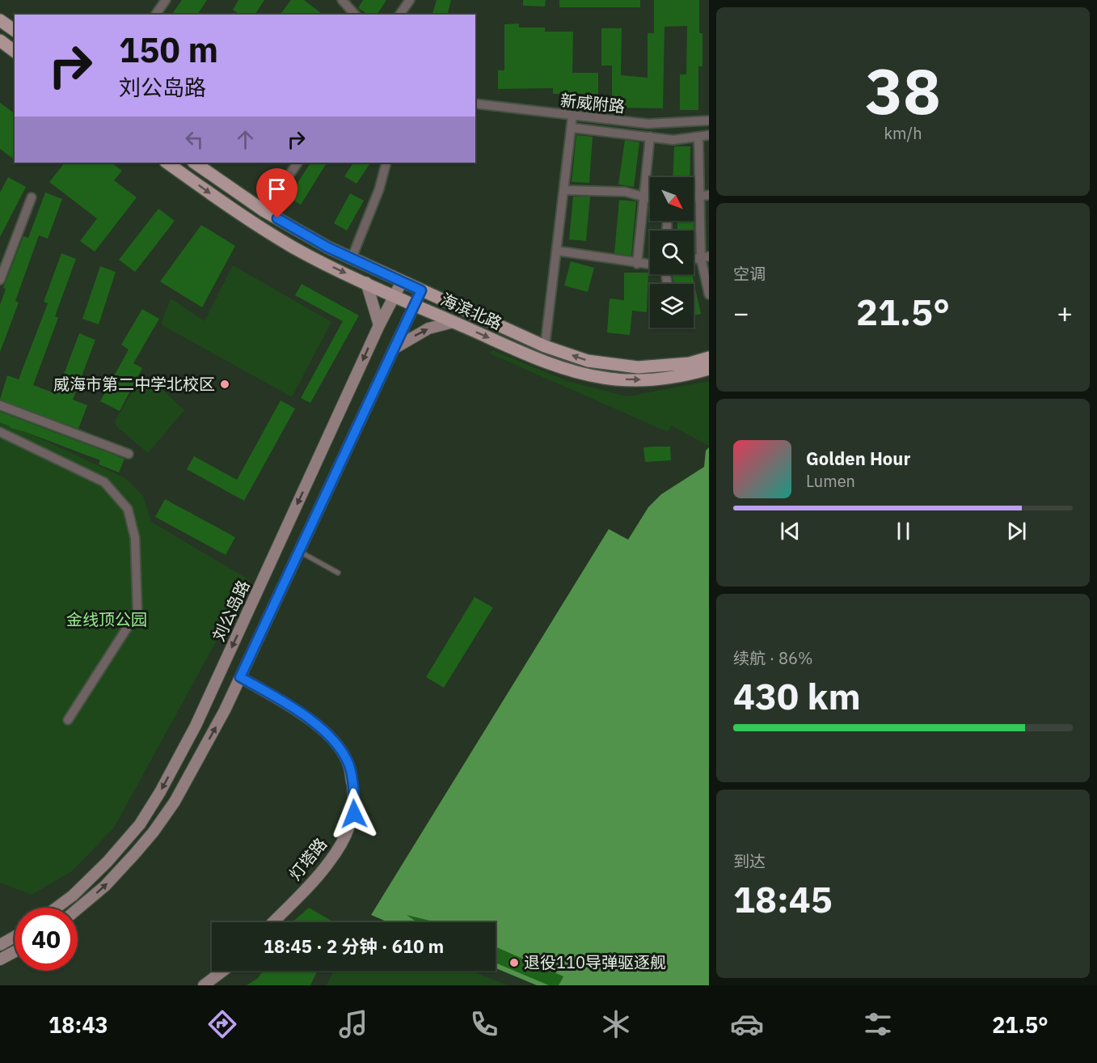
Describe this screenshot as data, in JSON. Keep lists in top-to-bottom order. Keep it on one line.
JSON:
{"streets":{"main road":["海滨北路","刘公岛路","灯塔路"],"street":["新威附路"]},"crossings":[["海滨北路","刘公岛路"]],"parks":["金线顶公园"],"places":["威海市第二中学北校区","退役110导弹驱逐舰"],"north":"bottom right","page":{"tile":[["38","km/h"],"空调",["续航 · 86%","430 km"],["到达","18:45"]],"turn":["150 m","刘公岛路"],"heat":["−","21.5°","+"],"song":["Golden Hour","Lumen"],"limit":"40","trip":"18:45 · 2 分钟 · 610 m","tabs":["18:43","21.5°"]}}
